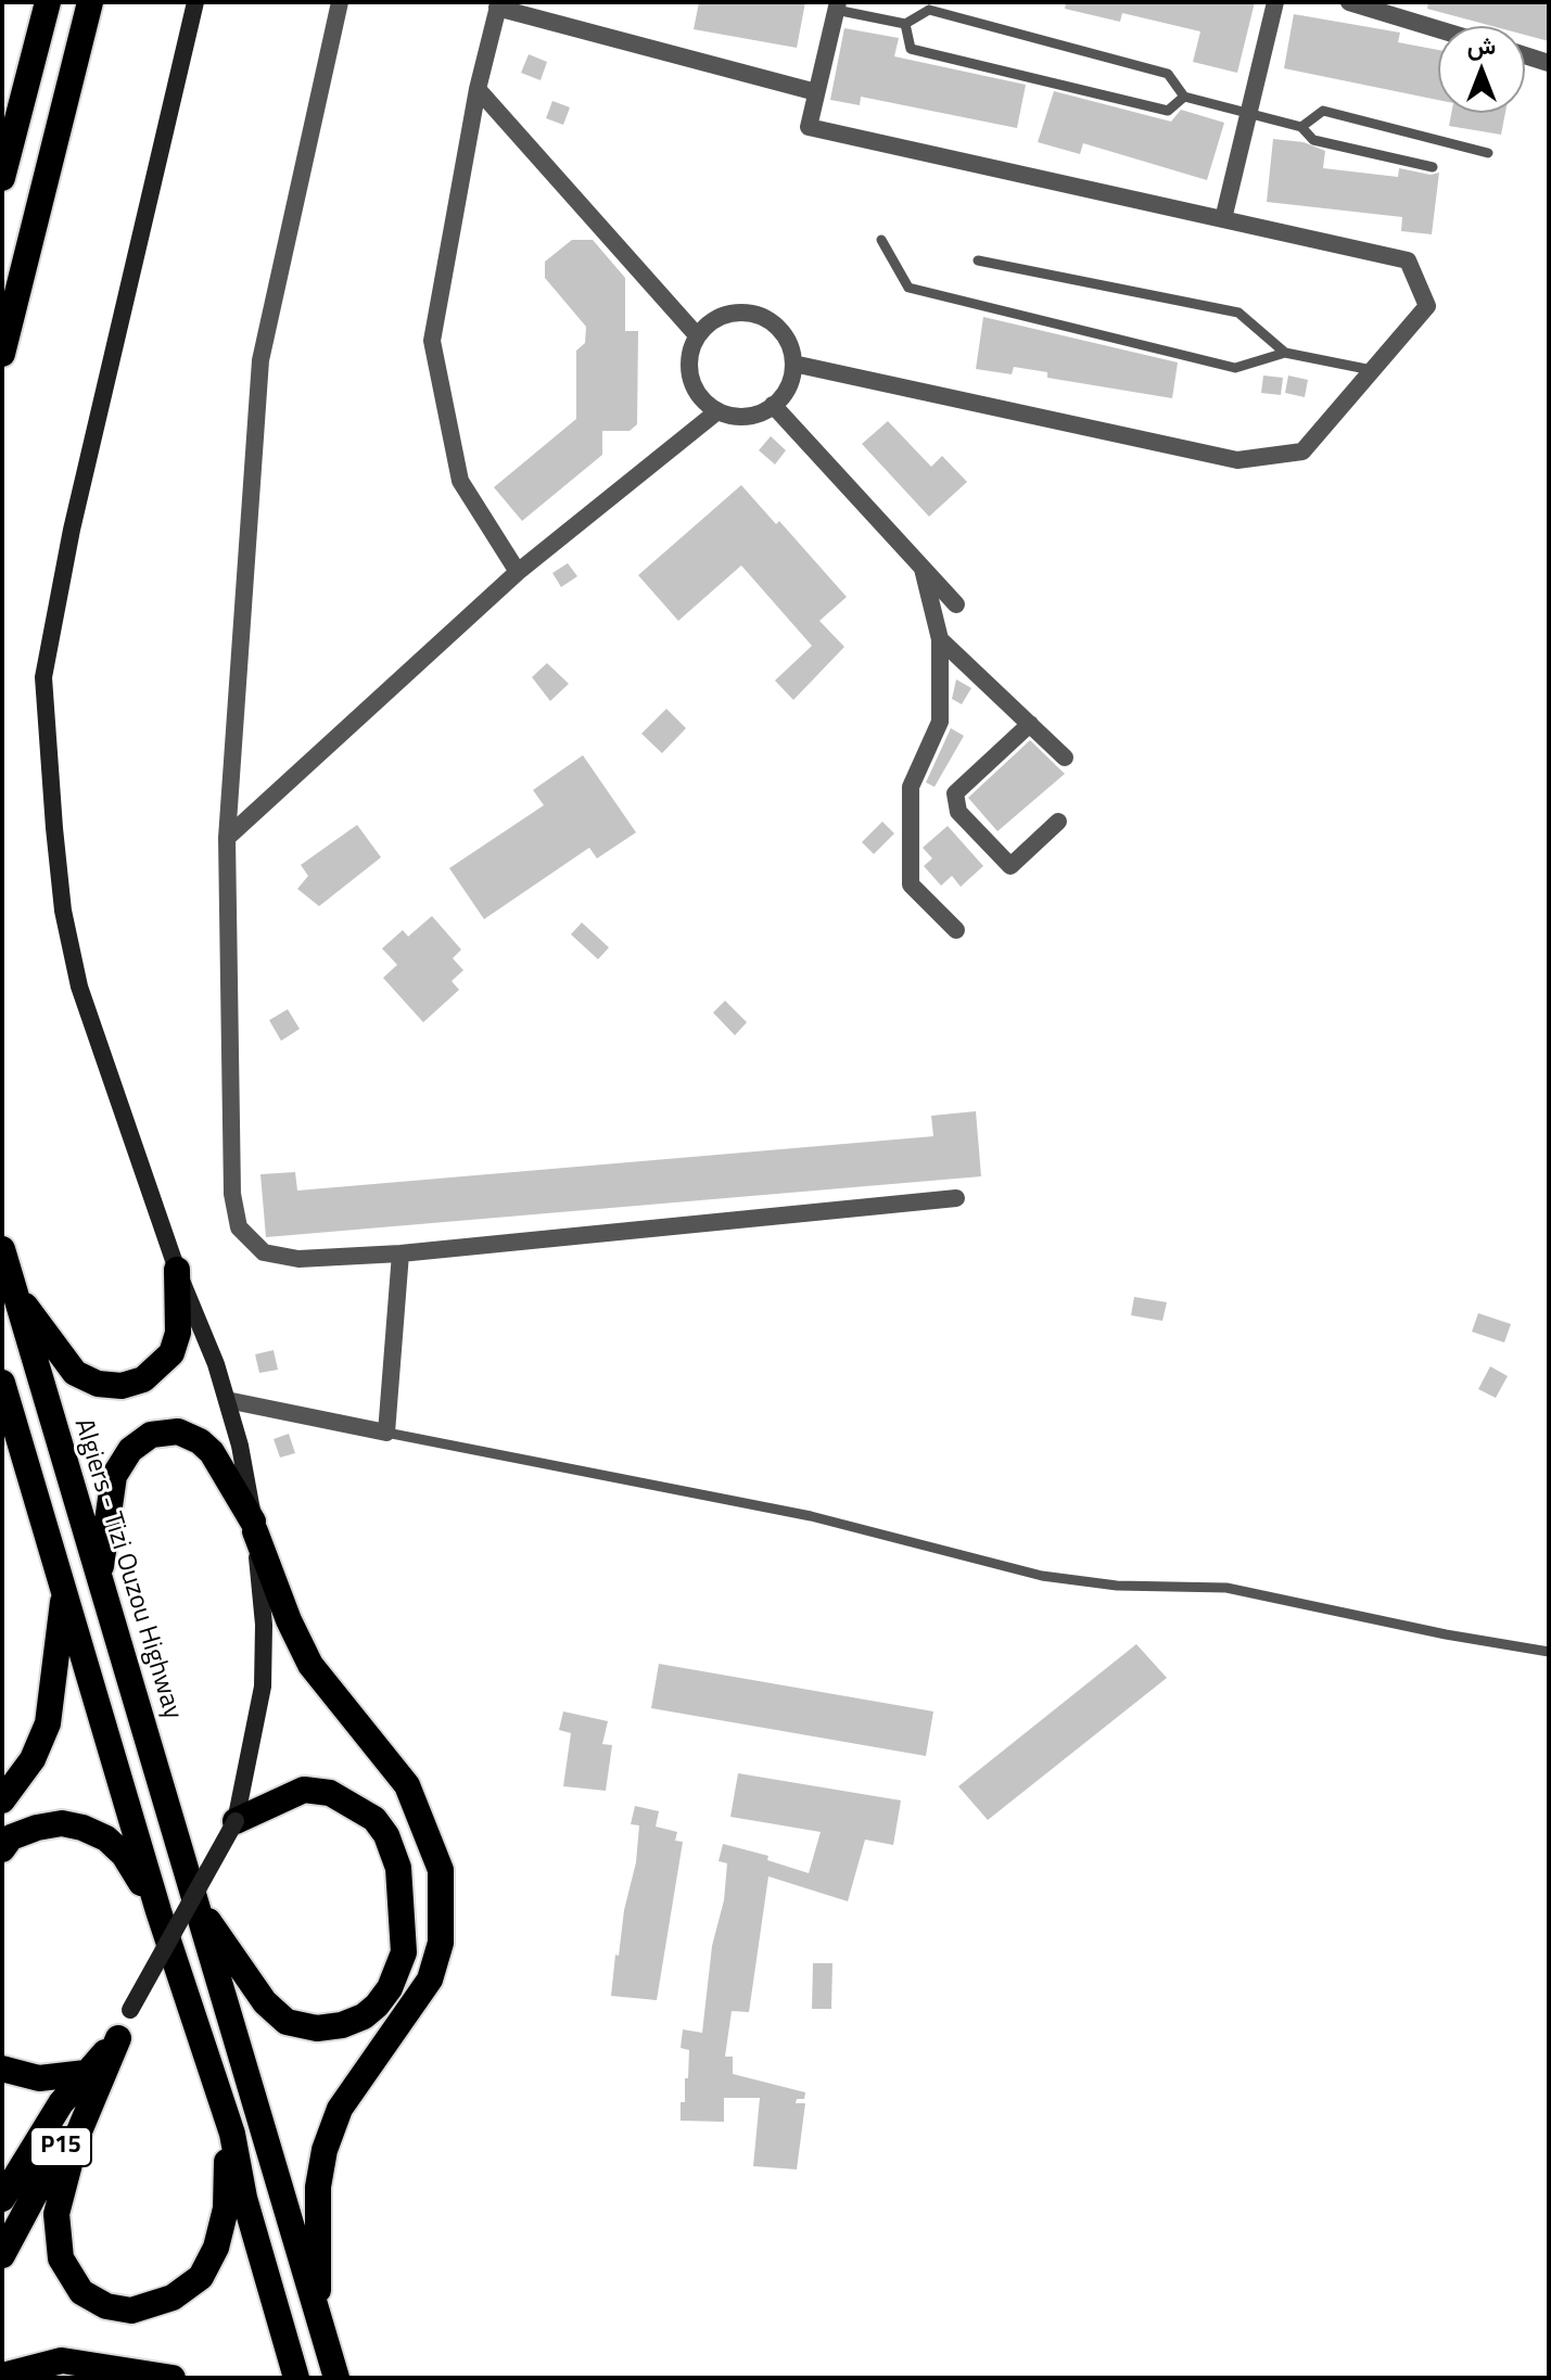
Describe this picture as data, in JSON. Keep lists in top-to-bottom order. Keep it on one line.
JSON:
{"streets":{"highway":["Algiers - Tizi Ouzou Highway","P15"]},"north":"top"}
